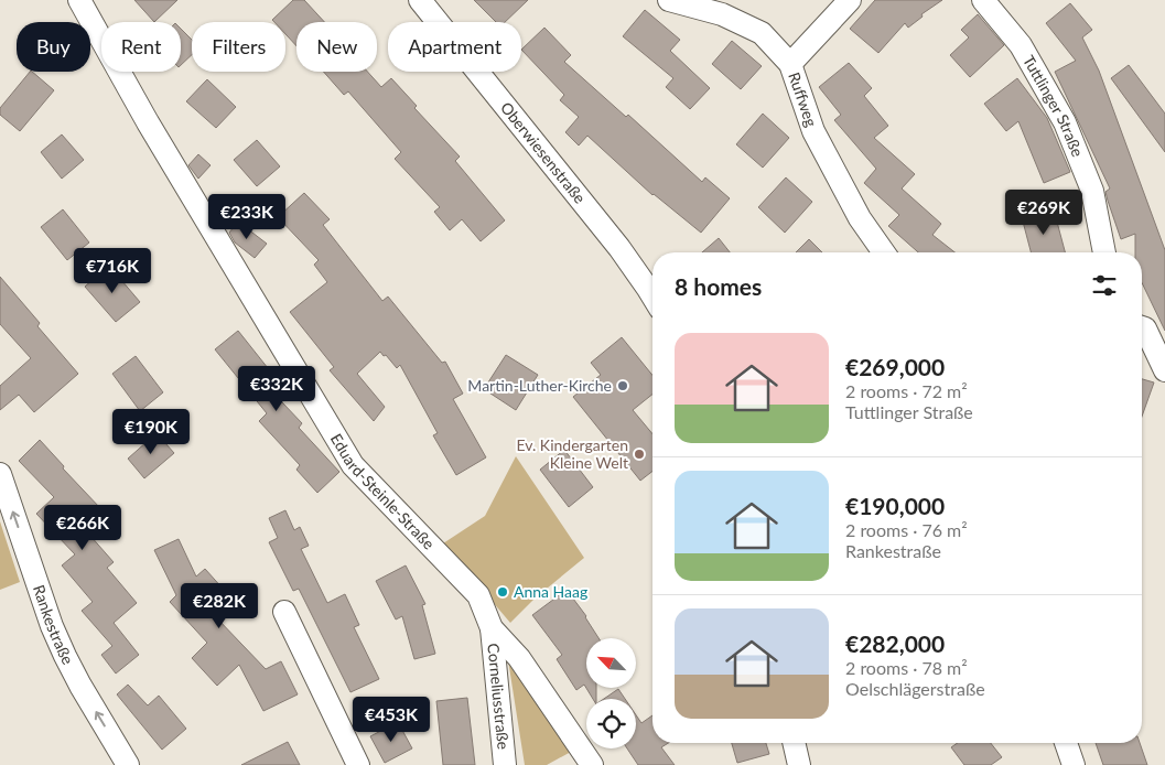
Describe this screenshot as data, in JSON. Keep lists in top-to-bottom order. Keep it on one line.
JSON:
{"streets":{"street":["Ruffweg","Tuttlinger Straße","Oberwiesenstraße","Eduard-Steinle-Straße","Rankestraße","Corneliusstraße"]},"crossings":[["Eduard-Steinle-Straße","Corneliusstraße"]],"one_way":["Rankestraße"],"places":["Martin-Luther-Kirche","Ev. Kindergarten Kleine Welt","Anna Haag"],"north":"top left","page":{"chip":["Buy","Rent","Filters","New","Apartment"],"price":["€269K","€233K","€716K","€332K","€190K","€266K","€282K","€453K"],"heading":"8 homes","list":[{"name":"€269,000","note":"2 rooms · 72 m² · Tuttlinger Straße"},{"name":"€190,000","note":"2 rooms · 76 m² · Rankestraße"},{"name":"€282,000","note":"2 rooms · 78 m² · Oelschlägerstraße"}]}}
